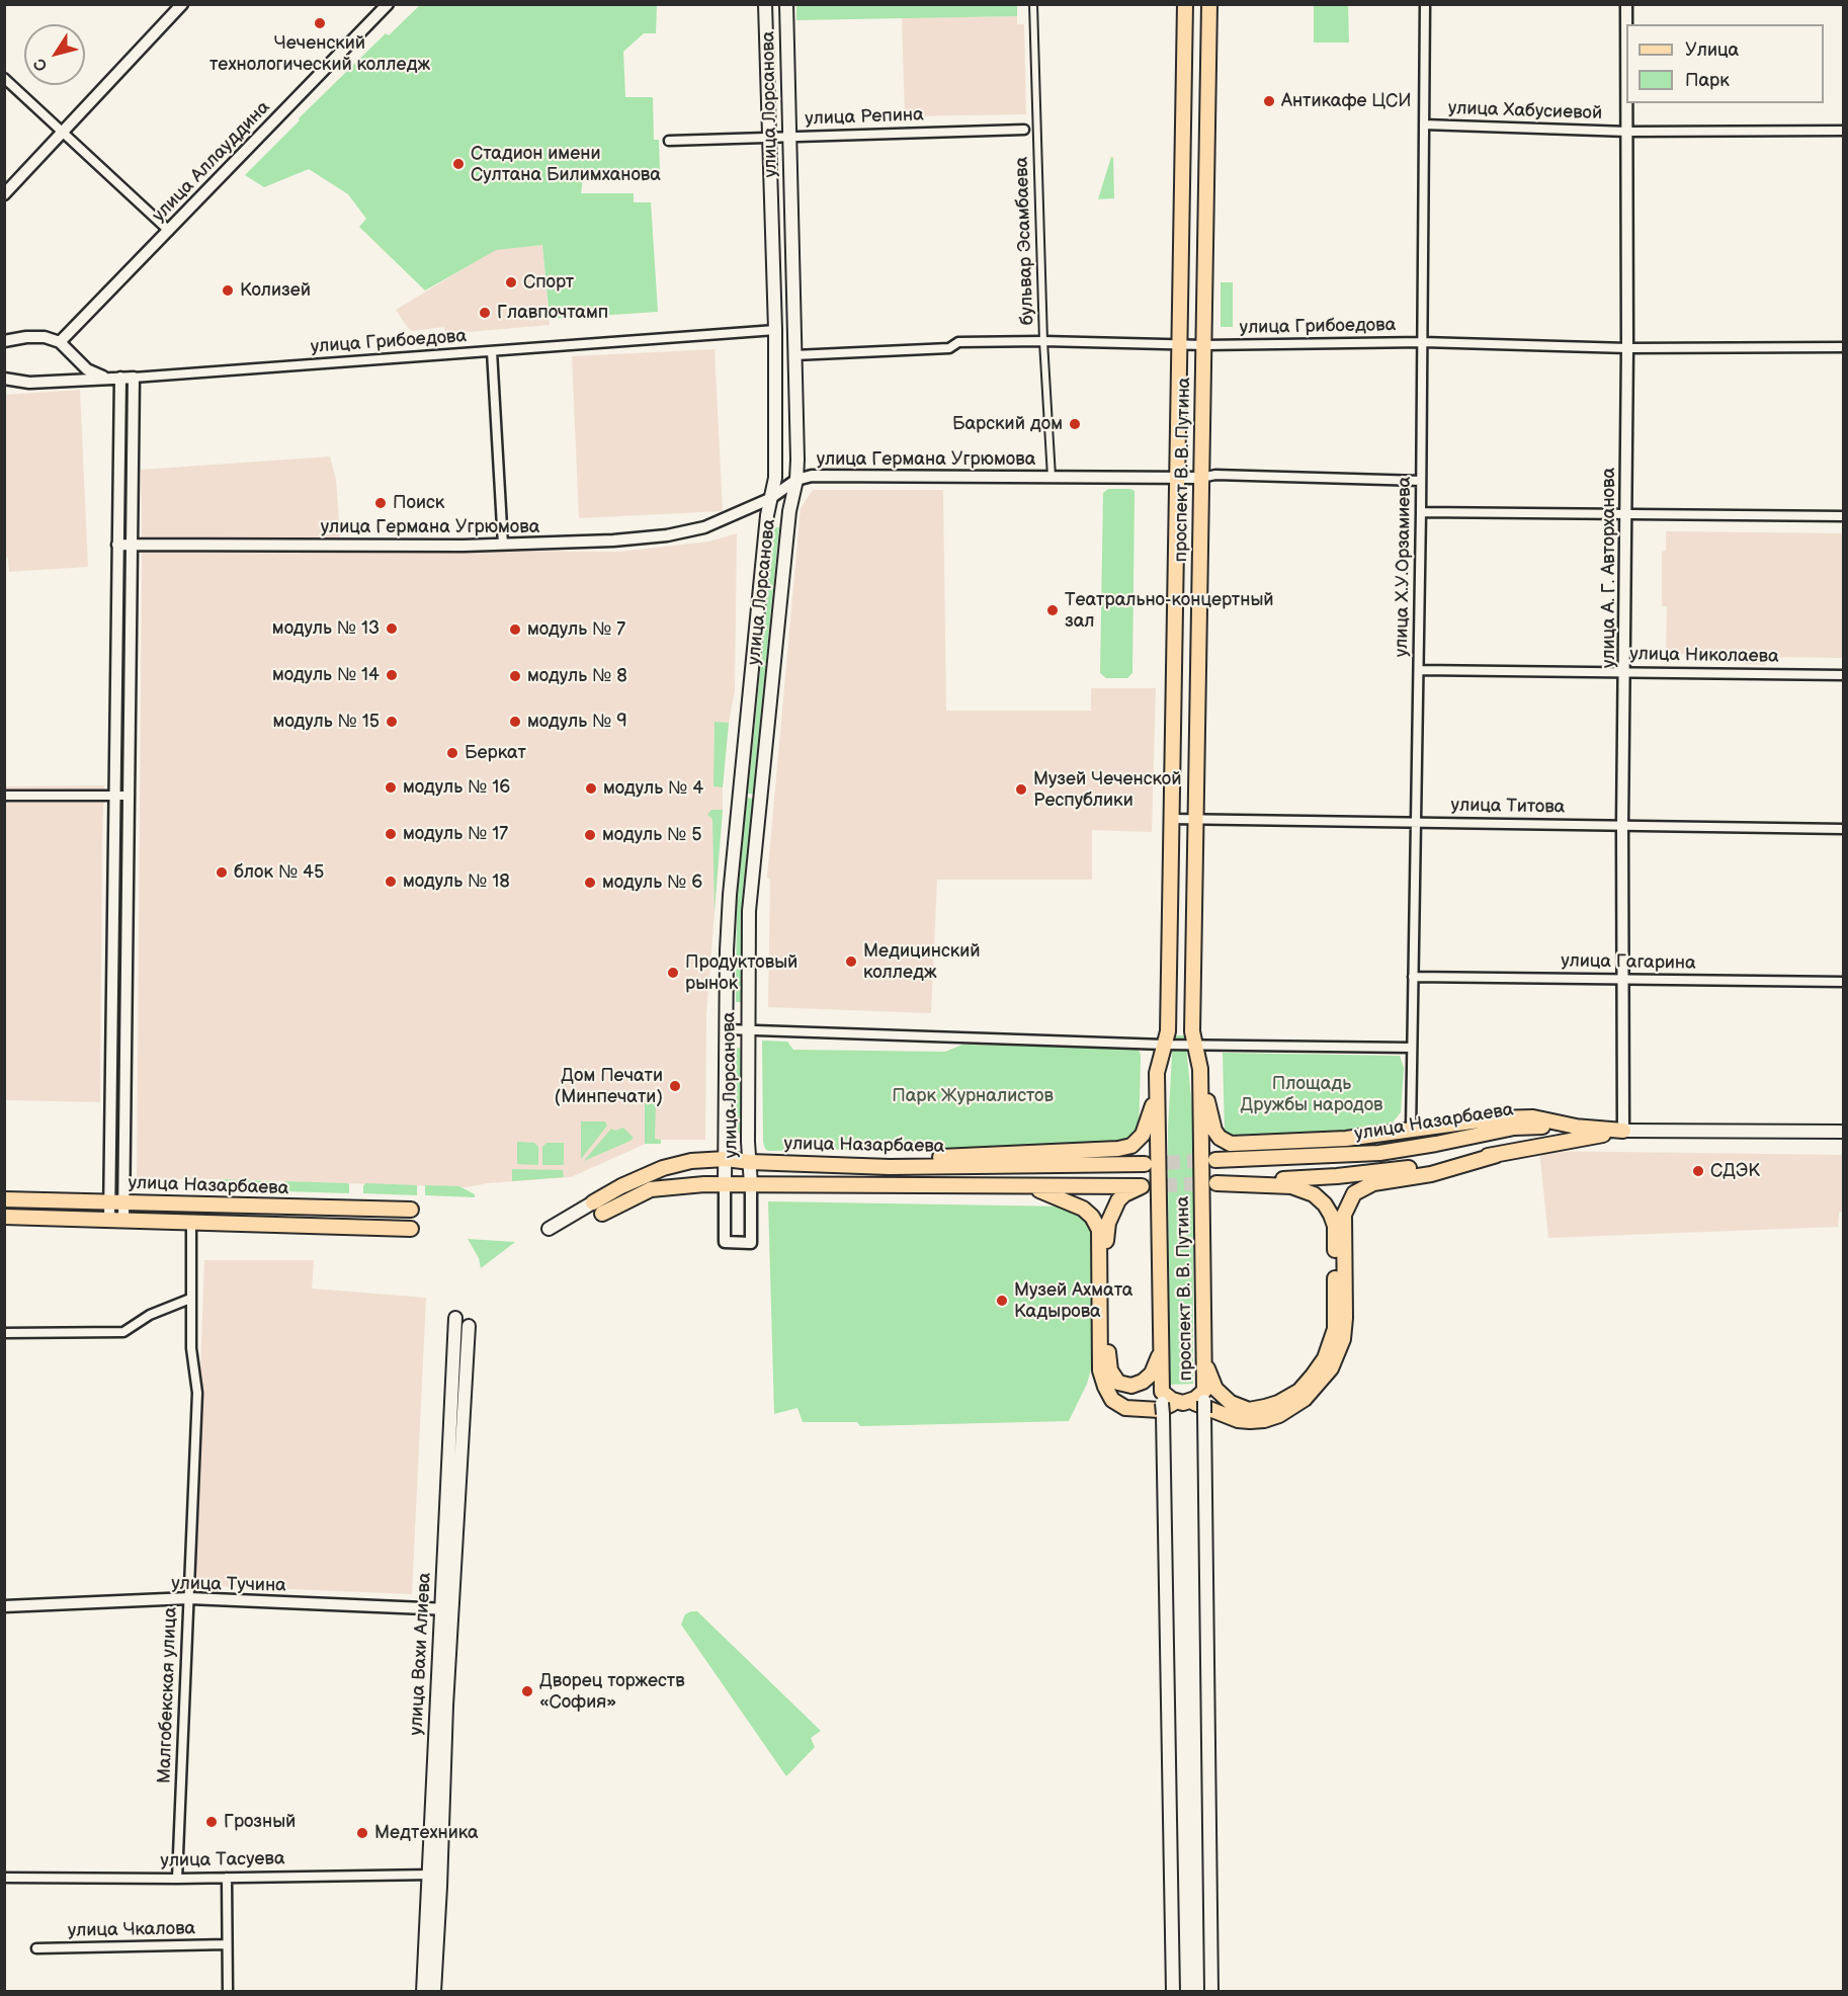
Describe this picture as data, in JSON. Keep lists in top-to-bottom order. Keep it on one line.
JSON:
{"streets":{"main road":["улица Лорсанова","проспект В. В. Путина","улица Назарбаева","улица Вахи Алиева"],"street":["улица Хабусиевой","улица Репина","улица Аллауддина","бульвар Эсамбаева","улица Грибоедова","улица Германа Угрюмова","улица Х.У.Орзамиева","улица А. Г. Авторханова","улица Николаева","улица Титова","улица Гагарина","улица Тучина","Малгобекская улица","улица Тасуева","улица Чкалова"]},"crossings":[["улица Лорсанова","улица Репина"],["улица Лорсанова","улица Грибоедова"],["улица Лорсанова","улица Германа Угрюмова"],["улица Лорсанова","улица Назарбаева"],["улица Хабусиевой","улица Х.У.Орзамиева"],["улица Хабусиевой","улица А. Г. Авторханова"],["бульвар Эсамбаева","улица Грибоедова"],["бульвар Эсамбаева","улица Германа Угрюмова"],["улица Грибоедова","проспект В. В. Путина"],["улица Грибоедова","улица Х.У.Орзамиева"],["улица Грибоедова","улица А. Г. Авторханова"],["улица Германа Угрюмова","проспект В. В. Путина"],["улица Германа Угрюмова","улица Х.У.Орзамиева"],["проспект В. В. Путина","улица Титова"],["проспект В. В. Путина","улица Назарбаева"],["улица Х.У.Орзамиева","улица Николаева"],["улица Х.У.Орзамиева","улица Титова"],["улица Х.У.Орзамиева","улица Гагарина"],["улица А. Г. Авторханова","улица Николаева"],["улица А. Г. Авторханова","улица Титова"],["улица А. Г. Авторханова","улица Гагарина"],["улица А. Г. Авторханова","улица Назарбаева"],["улица Назарбаева","Малгобекская улица"],["улица Тучина","улица Вахи Алиева"],["улица Тучина","Малгобекская улица"],["улица Вахи Алиева","улица Тасуева"],["Малгобекская улица","улица Тасуева"]],"parks":["Площадь Дружбы народов","Парк Журналистов"],"places":["Чеченский технологический колледж","Антикафе ЦСИ","Стадион имени Султана Билимханова","Спорт","Колизей","Главпочтамп","Барский дом","Поиск","Театрально-концертный зал","модуль № 13","модуль № 7","модуль № 14","модуль № 8","модуль № 15","модуль № 9","Беркат","модуль № 16","модуль № 4","Музей Чеченской Республики","модуль № 17","модуль № 5","блок № 45","модуль № 18","модуль № 6","Медицинский колледж","Продуктовый рынок","Дом Печати (Минпечати)","СДЭК","Музей Ахмата Кадырова","Дворец торжеств «София»","Грозный","Медтехника"],"legend":["Улица","Парк"],"north":"bottom left"}
